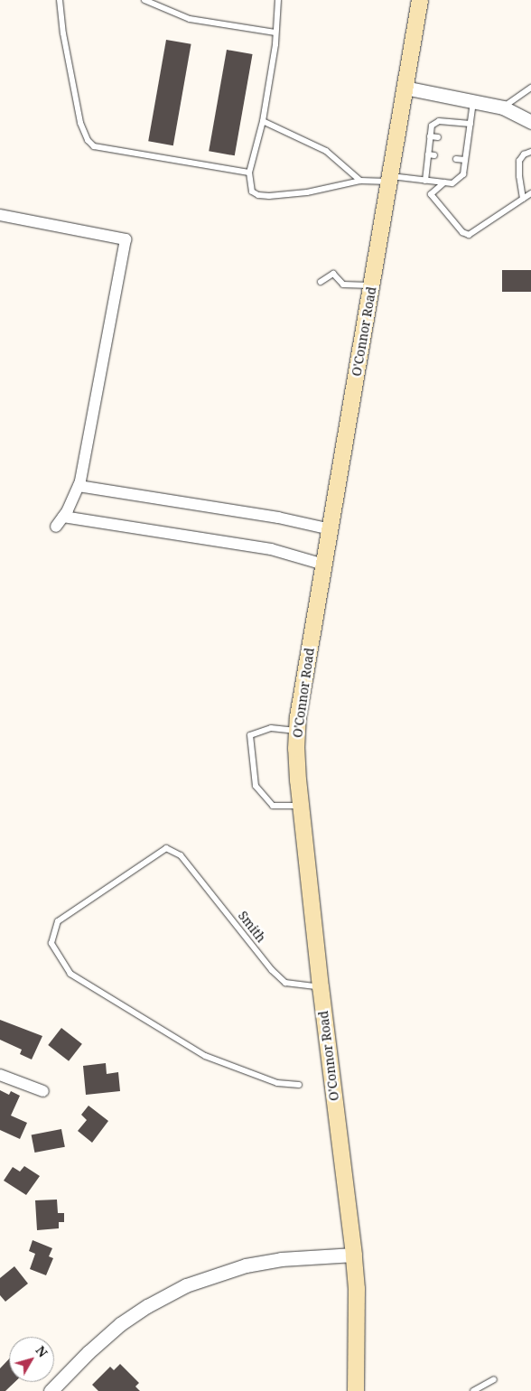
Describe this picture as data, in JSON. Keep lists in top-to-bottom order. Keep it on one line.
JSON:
{"streets":{"main road":["O'Connor Road"],"lane":["Smith"]},"crossings":[["O'Connor Road","Smith"]],"north":"top right"}
